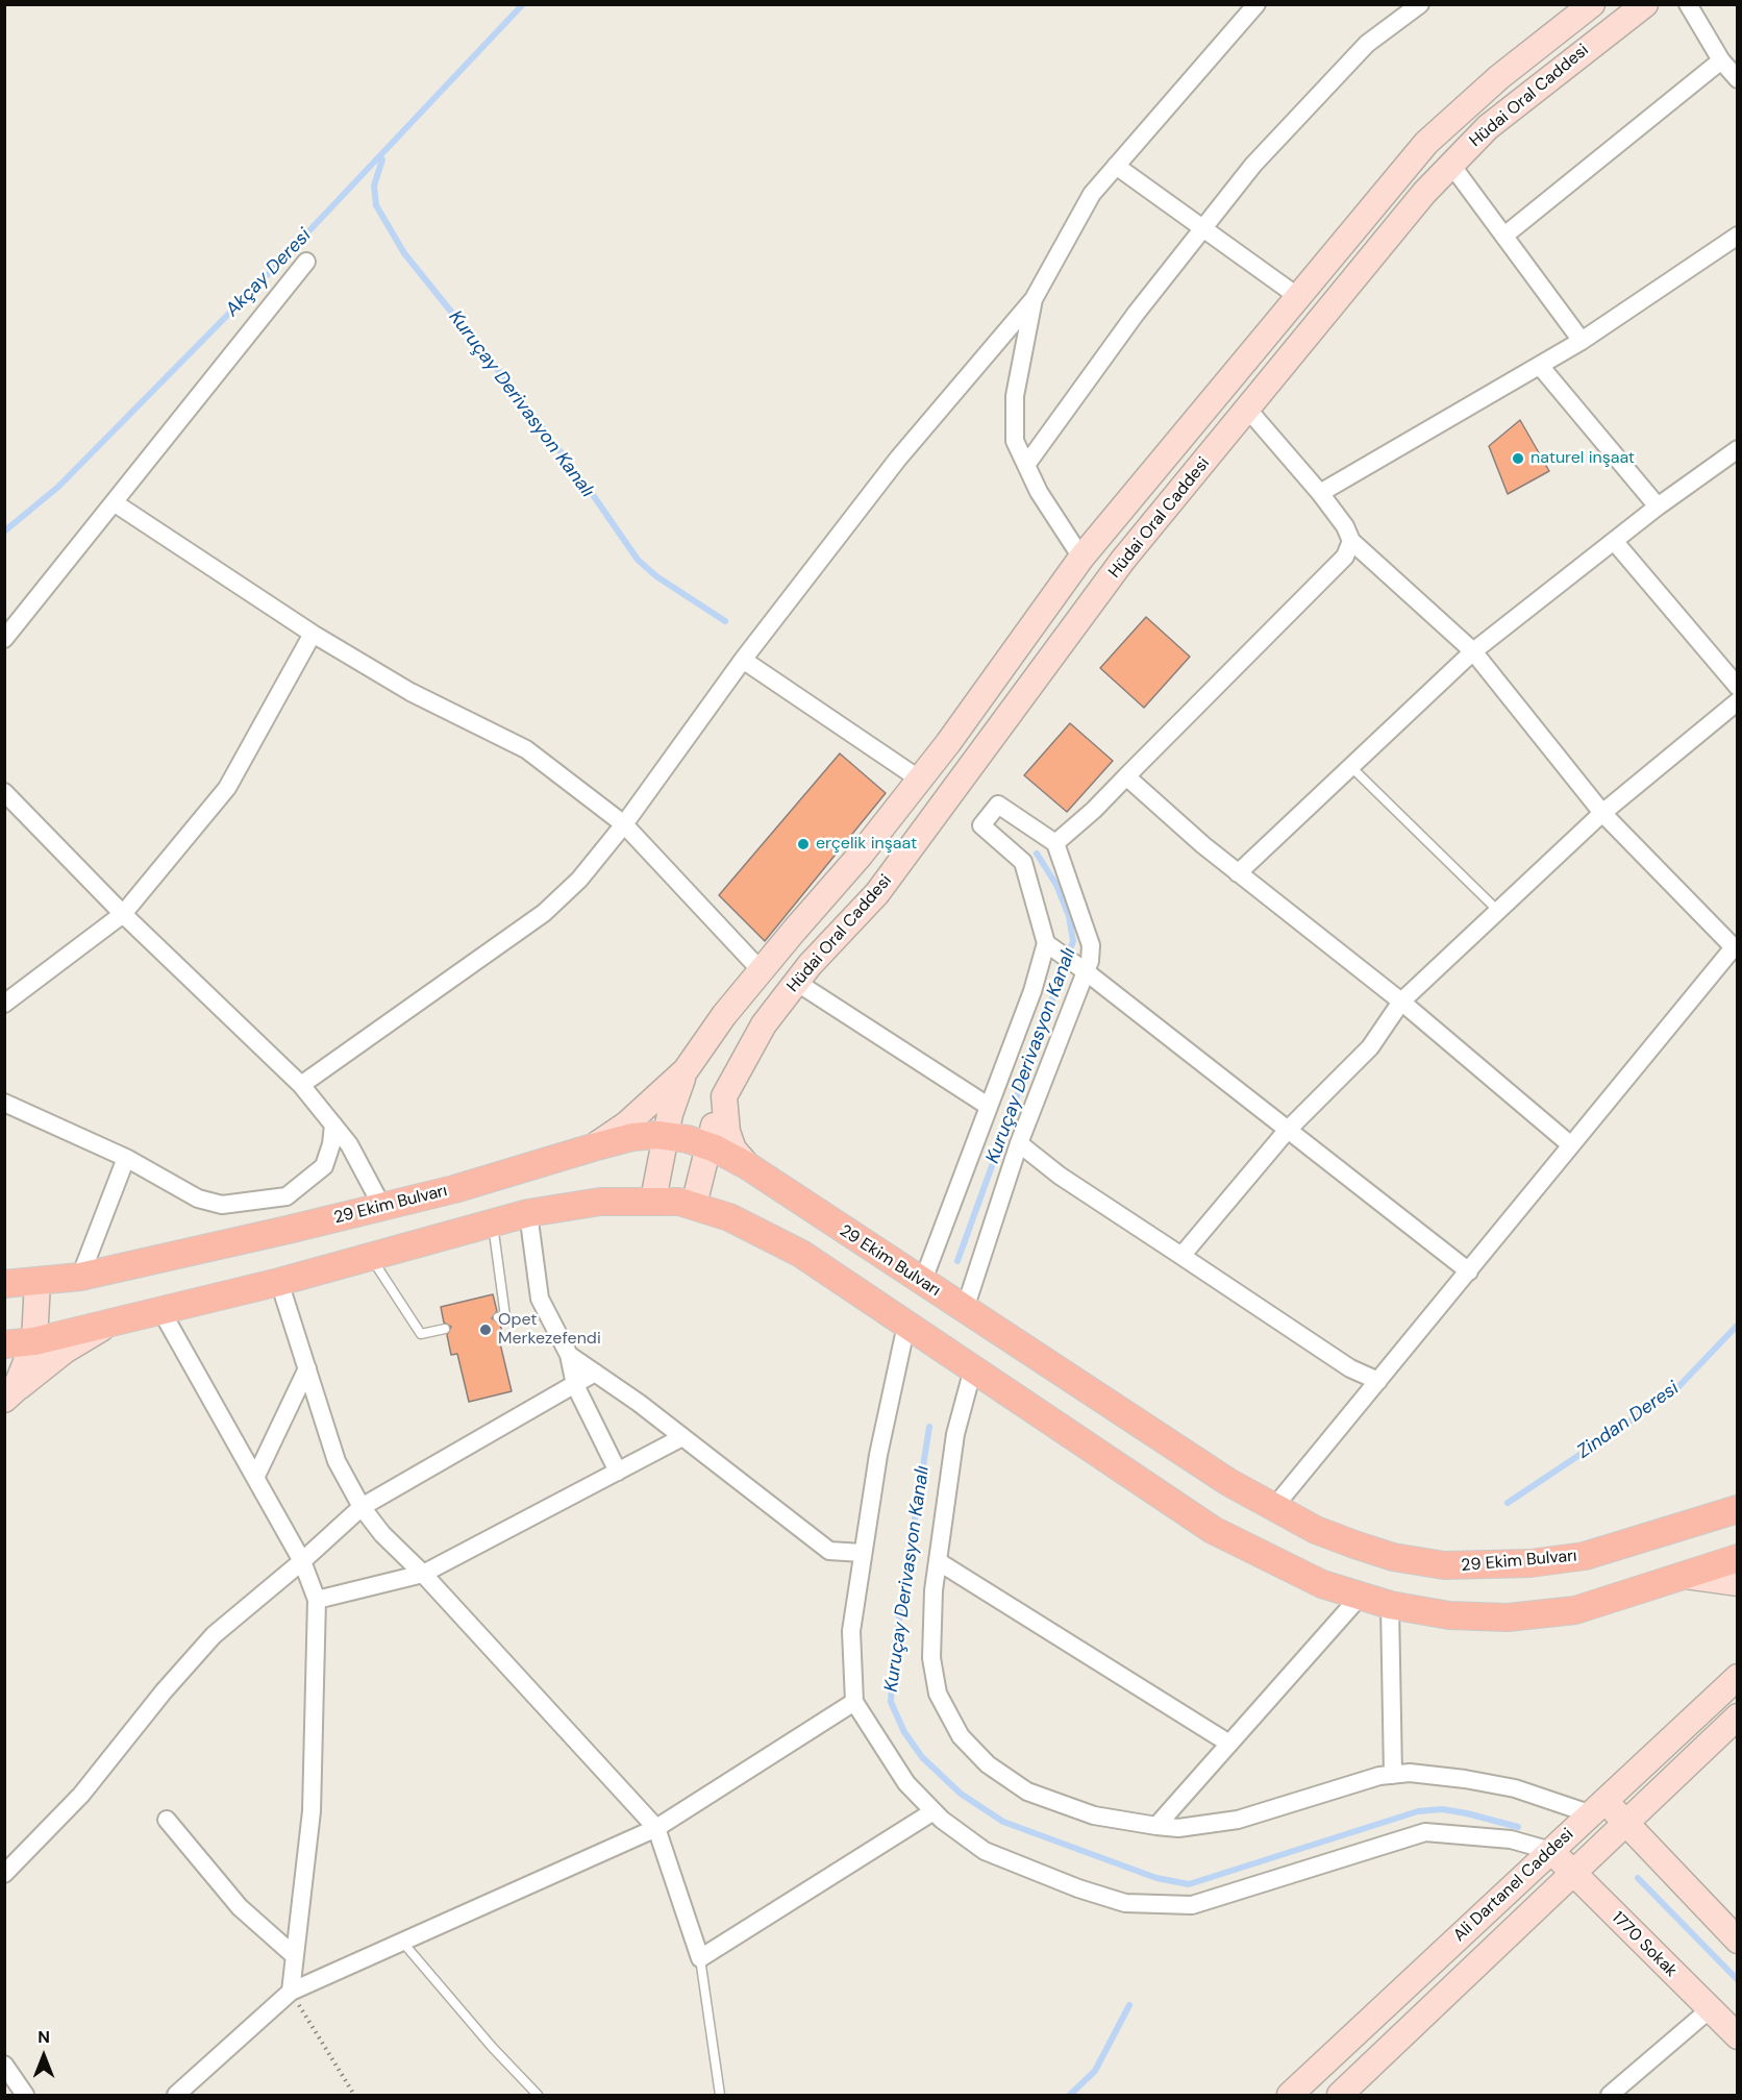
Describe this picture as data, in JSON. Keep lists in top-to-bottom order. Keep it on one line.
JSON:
{"streets":{"main road":["29 Ekim Bulvarı"],"street":["Hüdai Oral Caddesi","Ali Dartanel Caddesi","1770 Sokak"]},"crossings":[["Hüdai Oral Caddesi","29 Ekim Bulvarı"],["Ali Dartanel Caddesi","1770 Sokak"]],"water":["Akçay Deresi","Kuruçay Derivasyon Kanalı","Zindan Deresi"],"places":["naturel inşaat","erçelik inşaat","Opet Merkezefendi"],"north":"top"}
